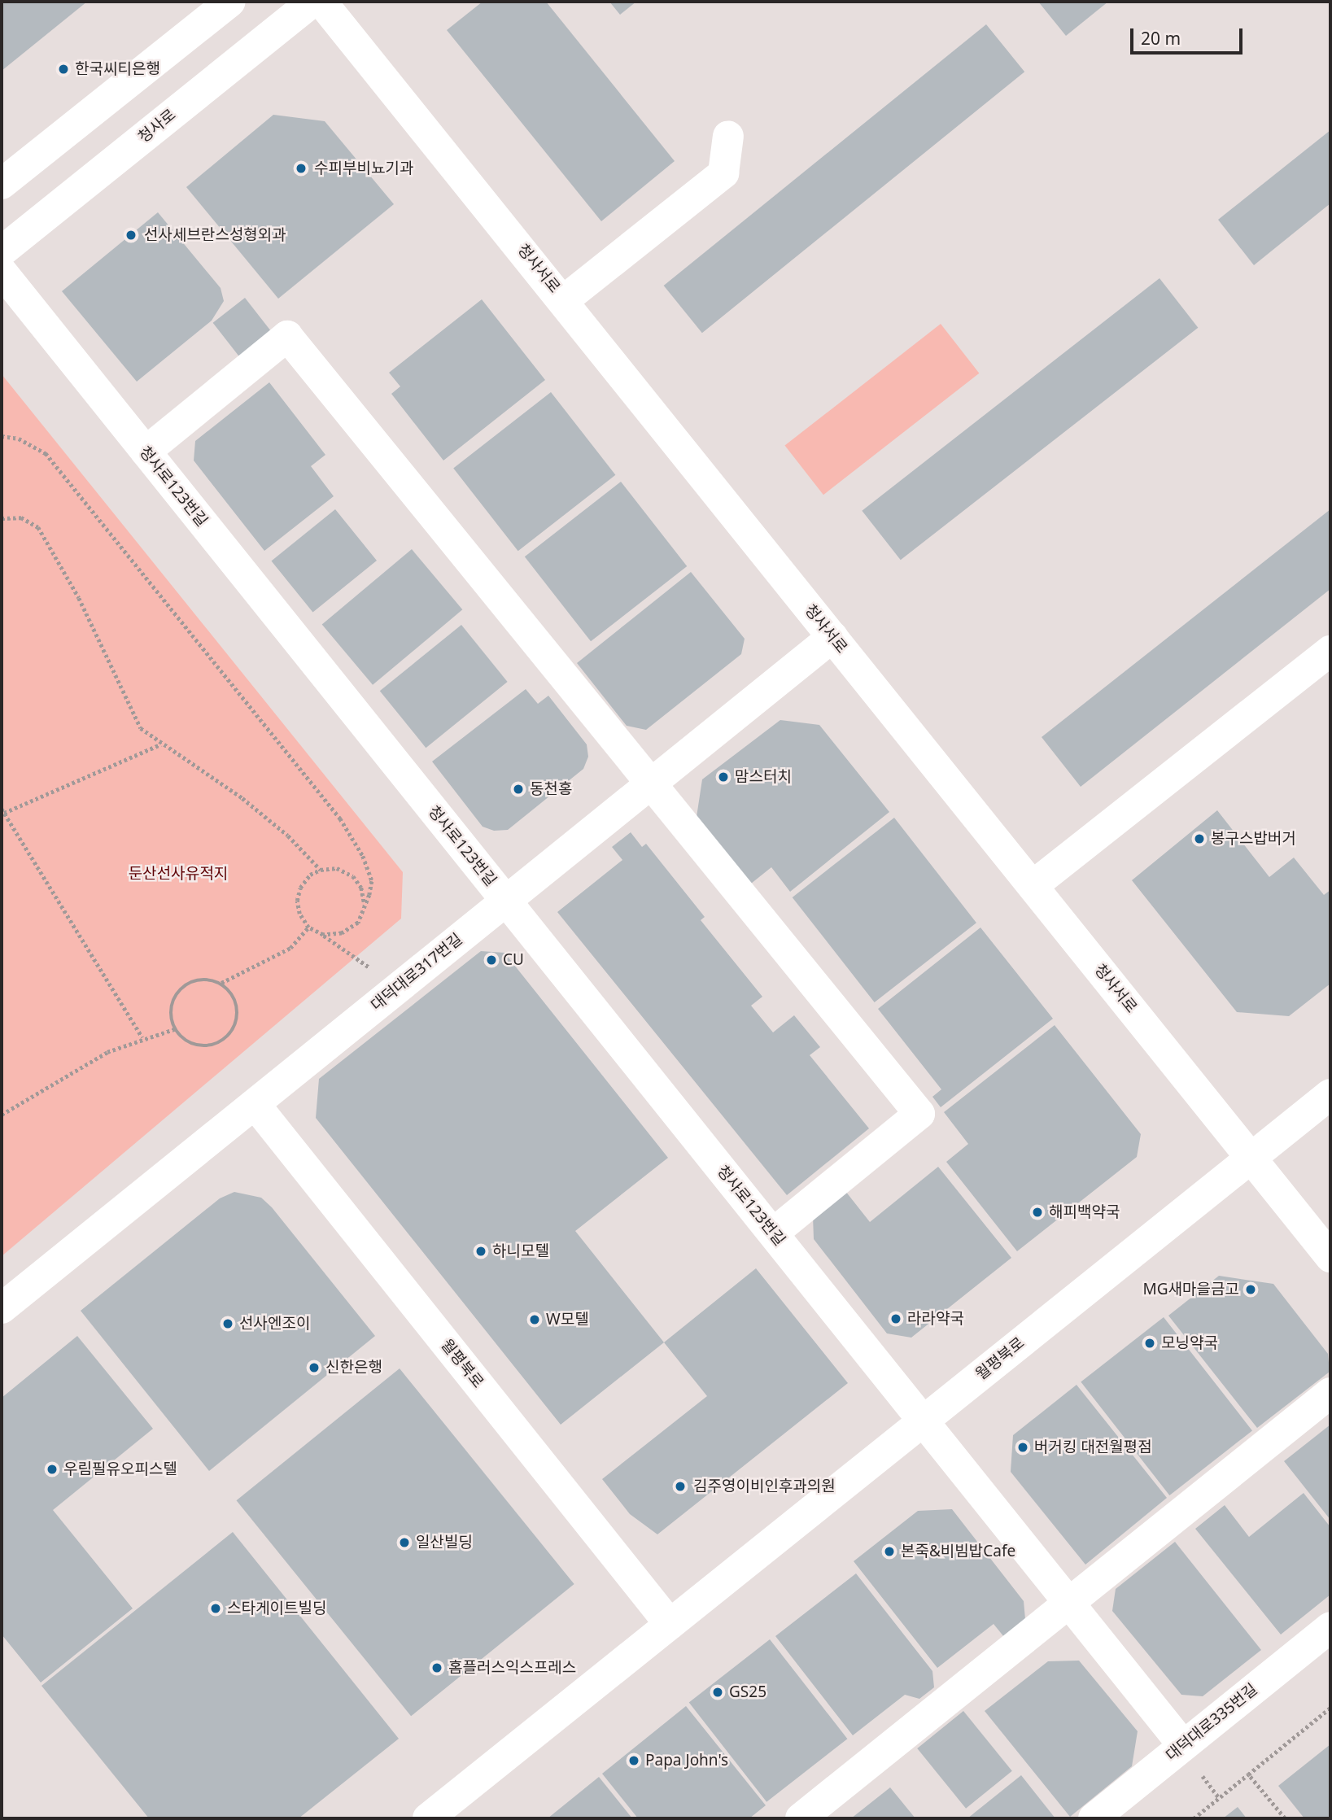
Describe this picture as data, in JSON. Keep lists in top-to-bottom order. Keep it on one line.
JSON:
{"streets":{"street":["청사로","청사서로","청사로123번길","대덕대로317번길","월평북로","대덕대로335번길"]},"crossings":[["청사서로","대덕대로317번길"],["청사서로","월평북로"],["청사로123번길","대덕대로317번길"],["청사로123번길","월평북로"],["청사로123번길","대덕대로335번길"],["대덕대로317번길","월평북로"]],"parks":["둔산선사유적지"],"places":["한국씨티은행","수피부비뇨기과","선사세브란스성형외과","맘스터치","동천홍","봉구스밥버거","CU","해피백약국","하니모텔","MG새마을금고","라라약국","W모텔","선사엔조이","모닝약국","신한은행","버거킹 대전월평점","우림필유오피스텔","김주영이비인후과의원","일산빌딩","본죽&비빔밥Cafe","스타게이트빌딩","홈플러스익스프레스","GS25","Papa John's"],"scale_bar":"20 m"}
